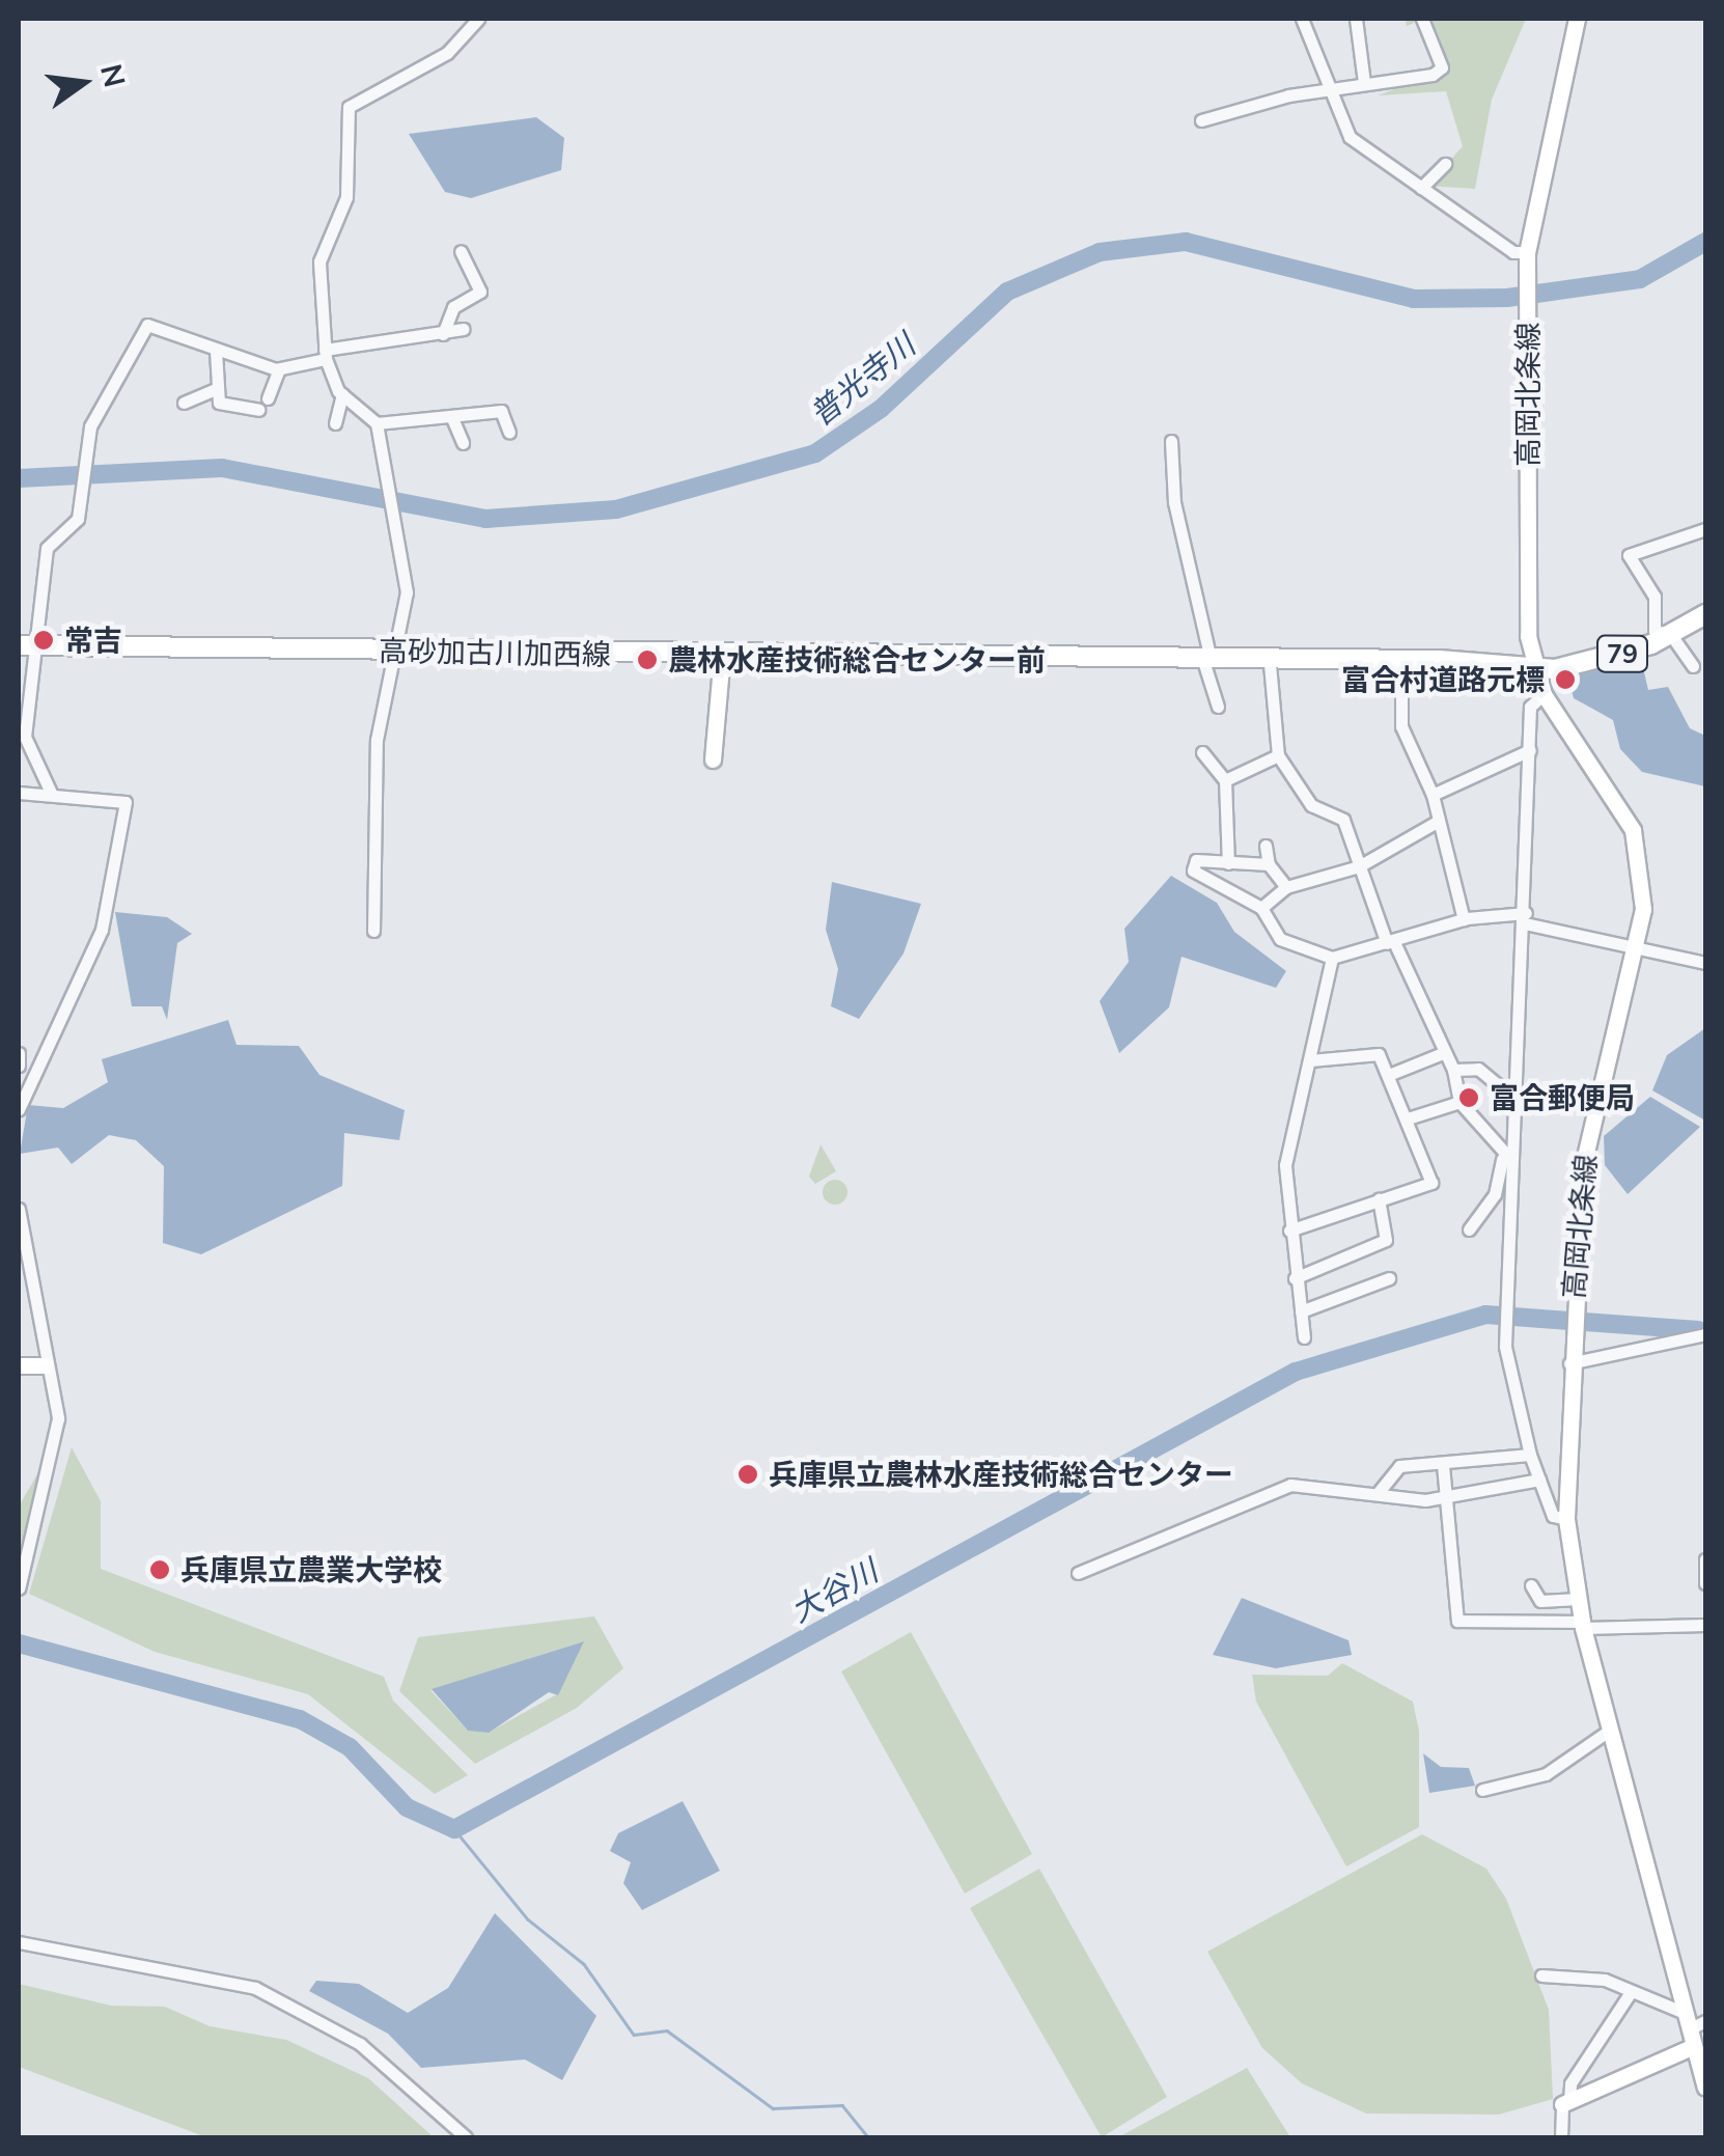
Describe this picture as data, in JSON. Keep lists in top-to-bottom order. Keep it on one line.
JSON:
{"streets":{"main road":["高岡北条線","高砂加古川加西線","79"]},"crossings":[["高岡北条線","高砂加古川加西線"]],"water":["普光寺川","大谷川"],"places":["常吉","農林水産技術総合センター前","富合村道路元標","富合郵便局","兵庫県立農林水産技術総合センター","兵庫県立農業大学校"],"north":"right"}
